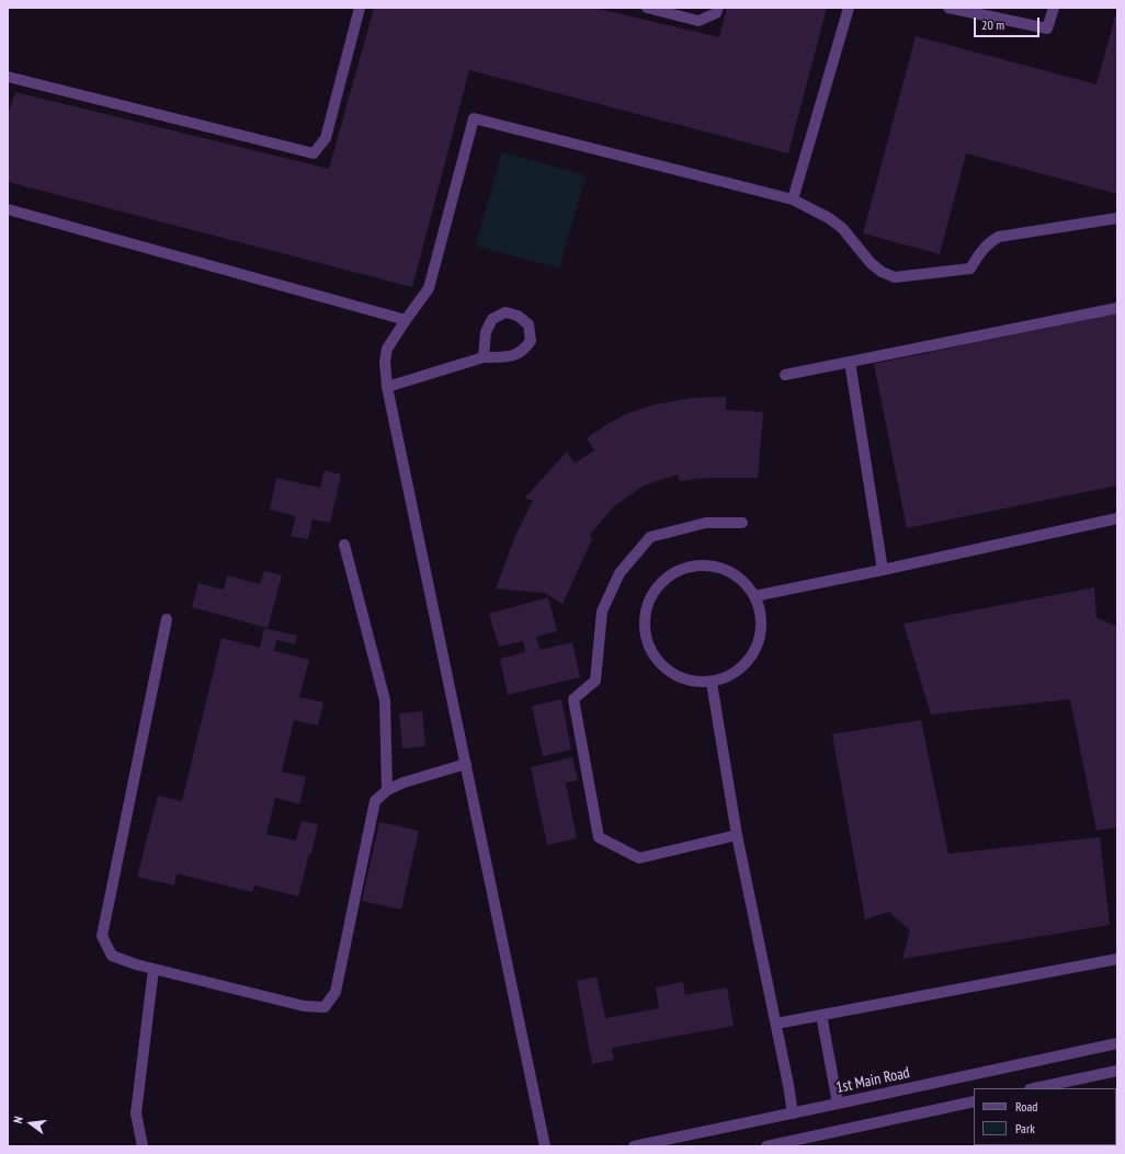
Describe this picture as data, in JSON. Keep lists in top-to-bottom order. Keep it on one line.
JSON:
{"streets":{"street":["1st Main Road"]},"legend":["Road","Park"],"scale_bar":"20 m","north":"left"}
